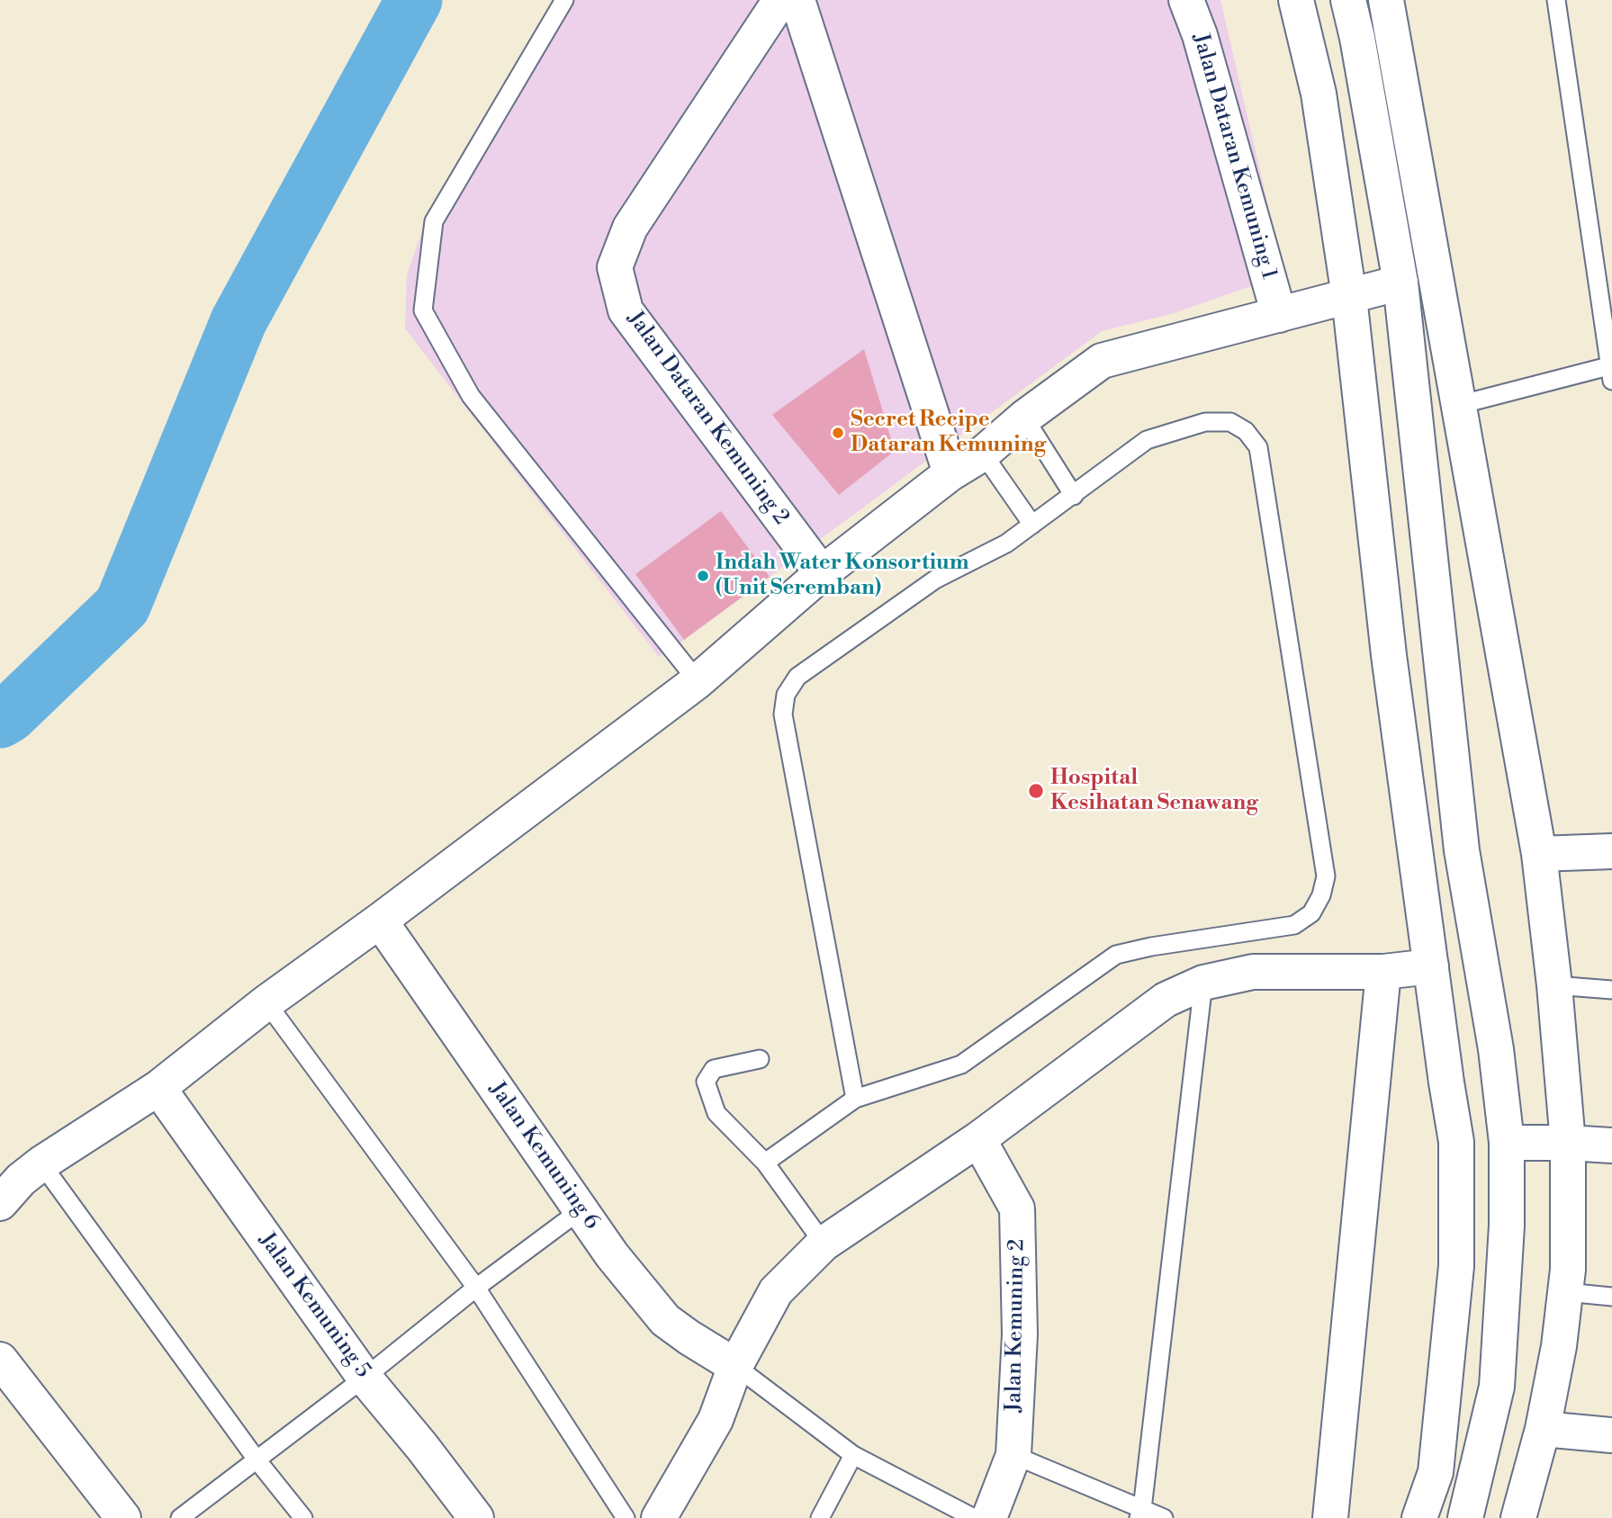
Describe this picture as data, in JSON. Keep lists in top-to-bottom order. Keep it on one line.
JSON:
{"streets":{"street":["Jalan Dataran Kemuning 1","Jalan Dataran Kemuning 2","Jalan Kemuning 6","Jalan Kemuning 5","Jalan Kemuning 2"]},"places":["Secret Recipe Dataran Kemuning","Indah Water Konsortium (Unit Seremban)","Hospital Kesihatan Senawang"]}
